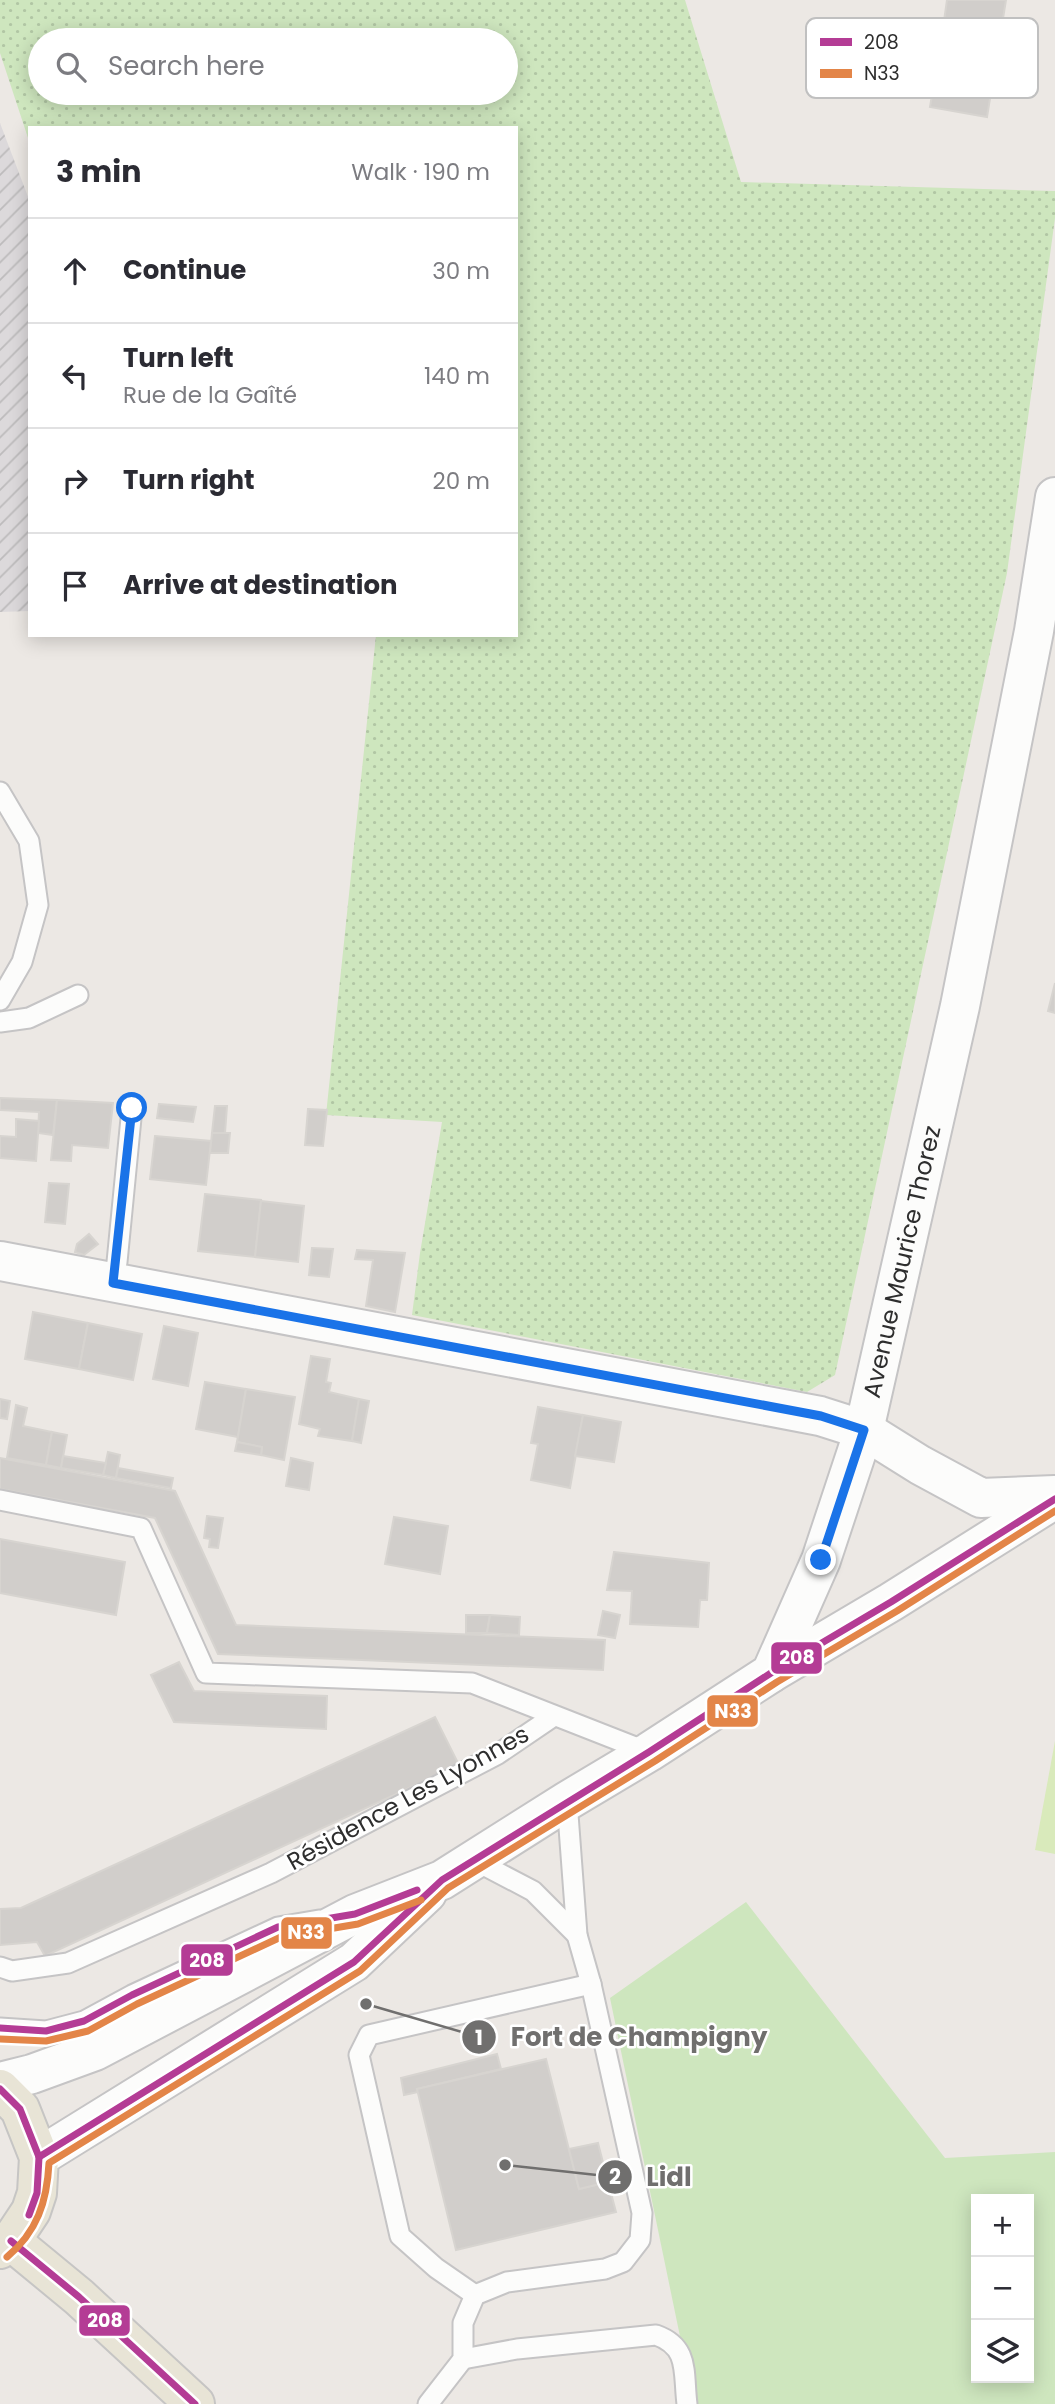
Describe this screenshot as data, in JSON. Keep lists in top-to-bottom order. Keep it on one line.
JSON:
{"streets":{"main road":["Avenue Maurice Thorez"],"lane":["Résidence Les Lyonnes"]},"places":["Fort de Champigny","Lidl"],"lines":["transit line 208","transit line N33"],"legend":["208","N33"],"page":{"search":"Search here","heading":["3 min","Walk · 190 m"],"list":[["Continue","30 m"],["Turn left","Rue de la Gaîté","140 m"],["Turn right","20 m"],"Arrive at destination"],"map_buttons":["+","−"]}}
